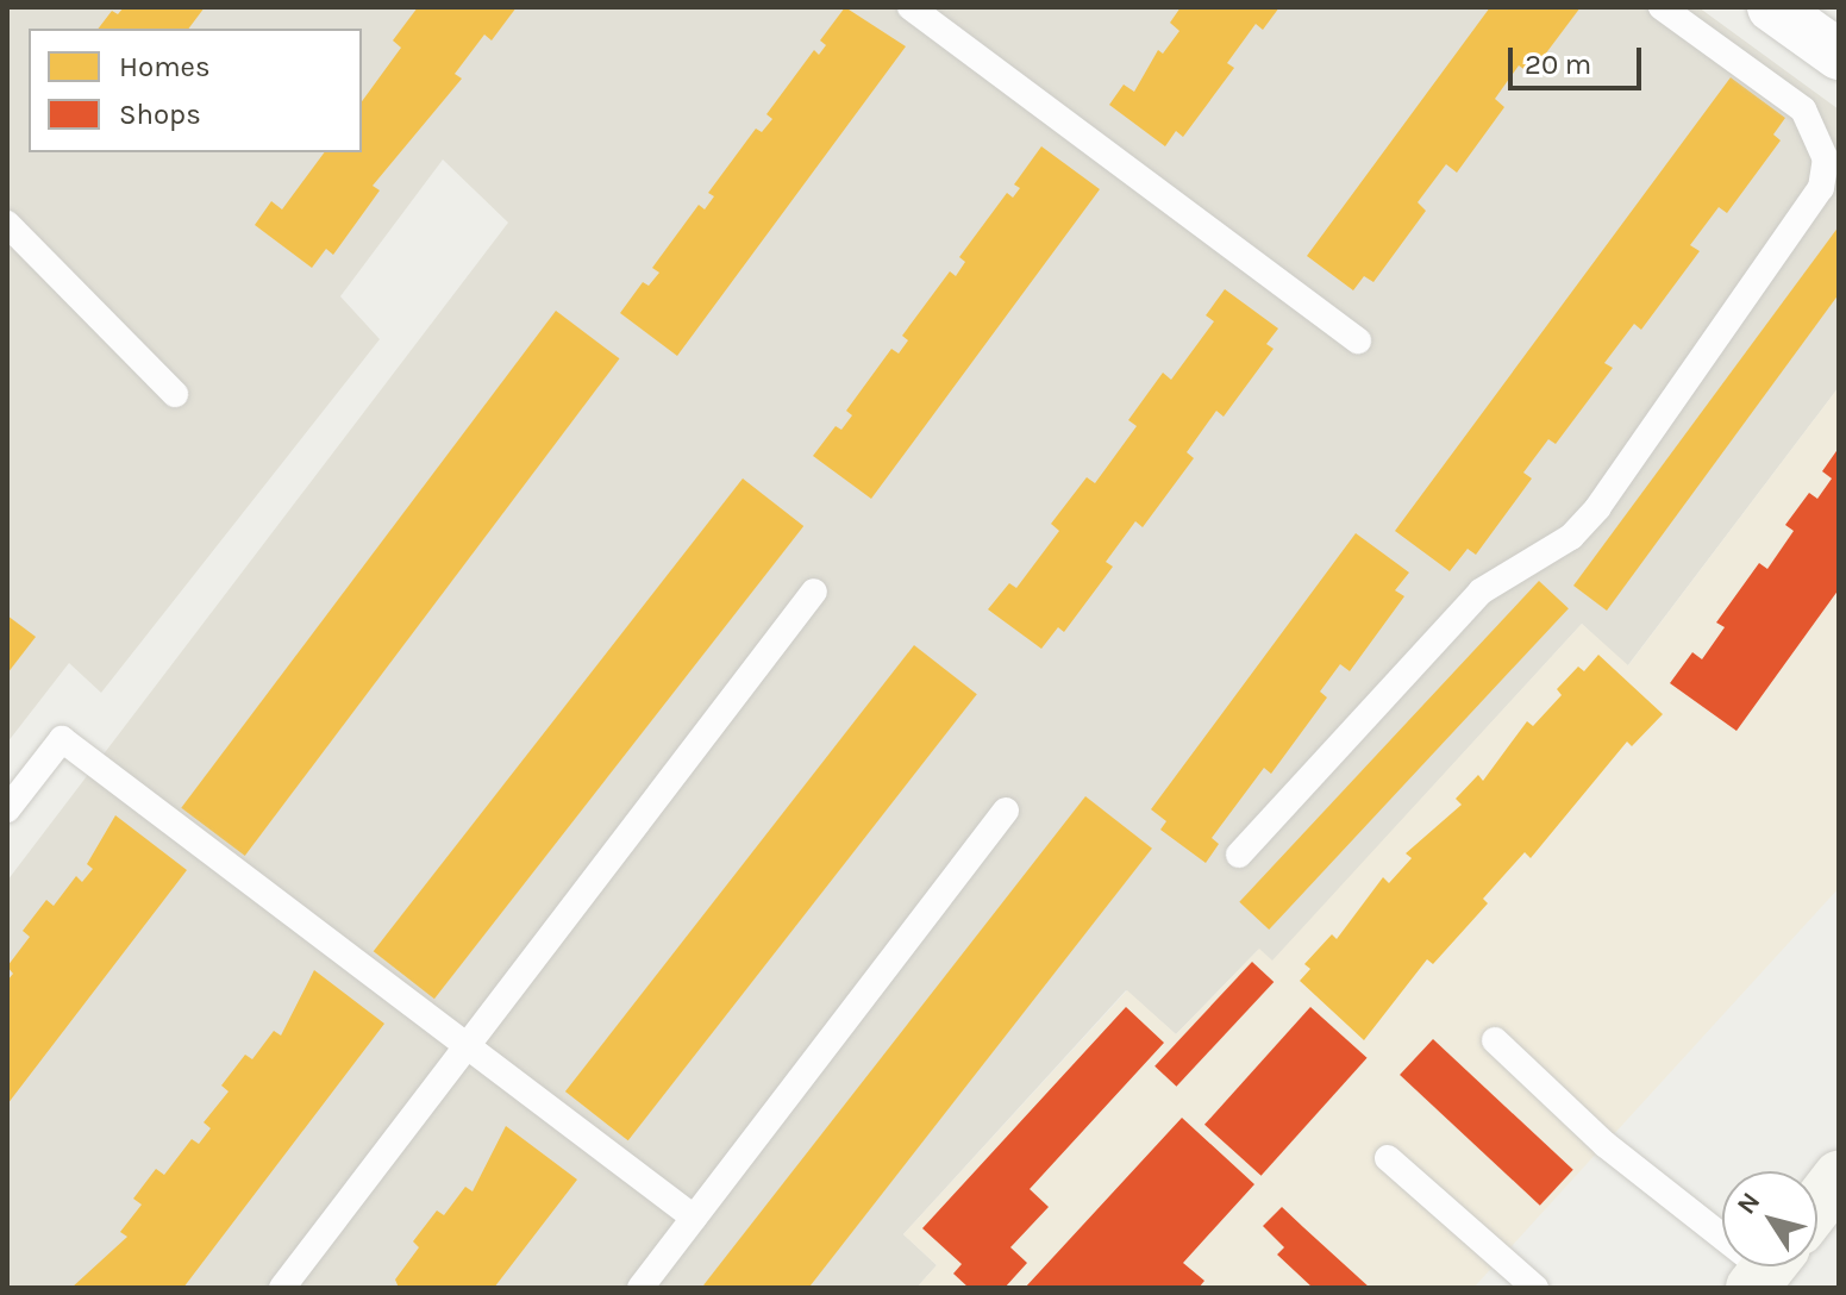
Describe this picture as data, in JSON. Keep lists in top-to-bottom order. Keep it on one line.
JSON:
{"legend":["Homes","Shops"],"scale_bar":"20 m","north":"top left"}
